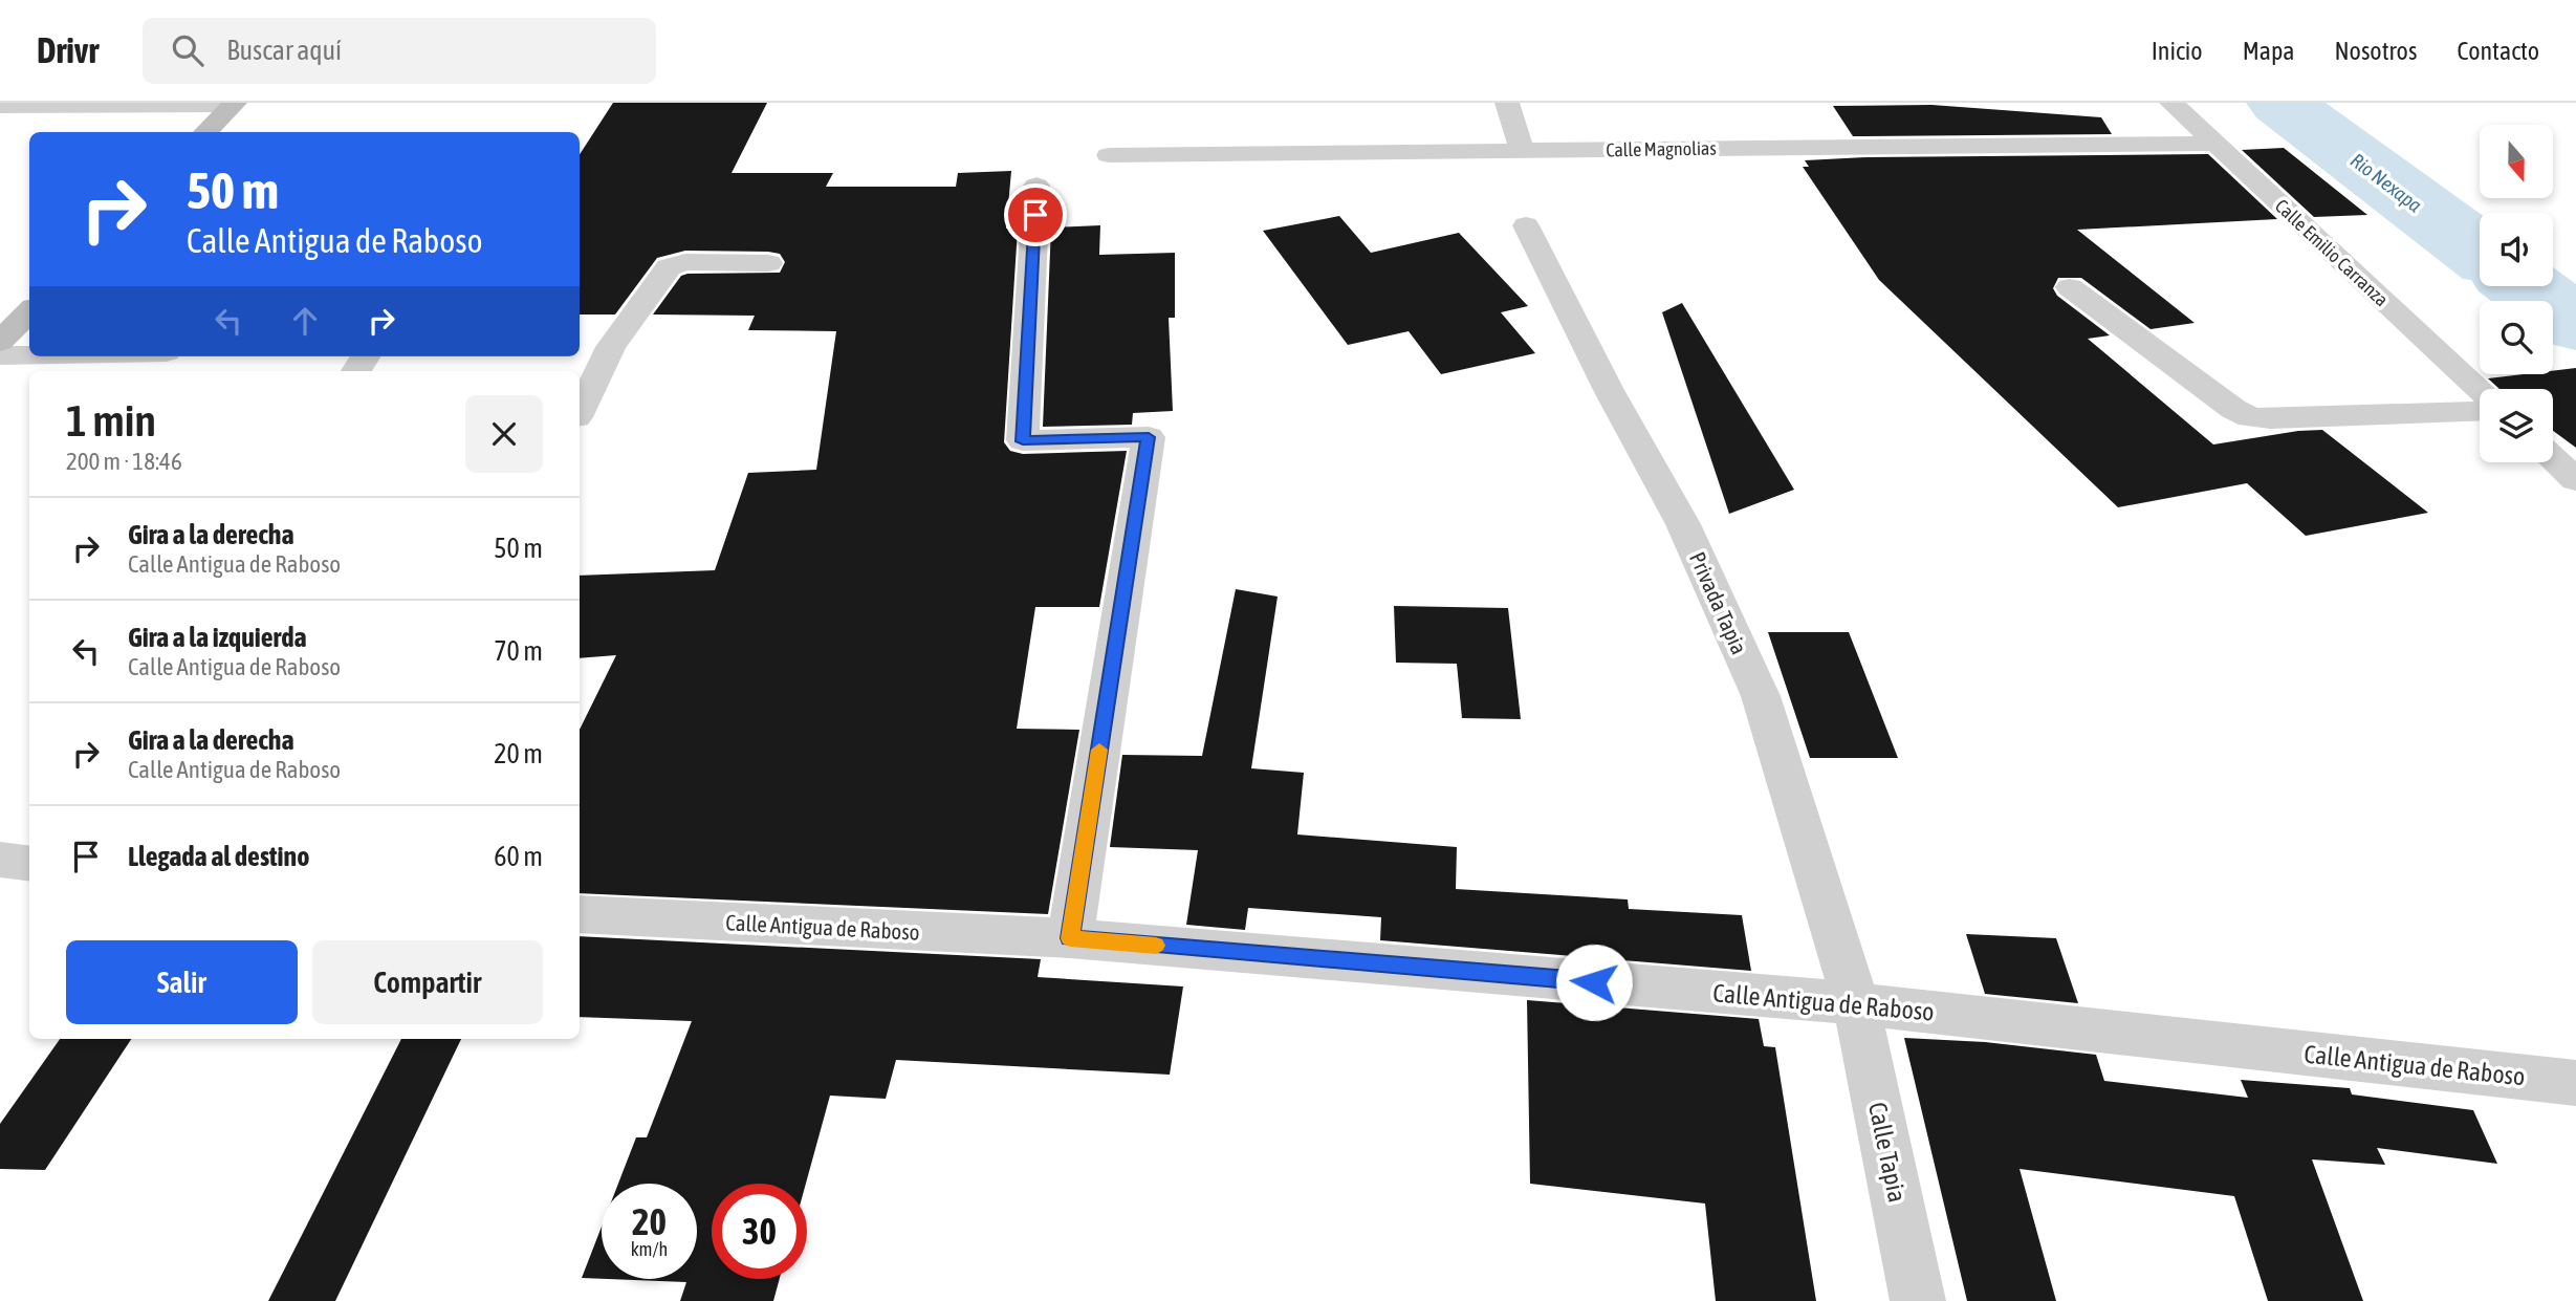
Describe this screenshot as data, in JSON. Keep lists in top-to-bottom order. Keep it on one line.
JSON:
{"streets":{"street":["Calle Magnolias","Calle Emilio Carranza","Privada Tapia","Calle Antigua de Raboso","Calle Tapia"]},"crossings":[["Calle Magnolias","Calle Emilio Carranza"],["Privada Tapia","Calle Antigua de Raboso"],["Privada Tapia","Calle Tapia"],["Calle Antigua de Raboso","Calle Tapia"]],"water":["Rio Nexapa"],"north":"bottom","page":{"header":"Drivr","search":"Buscar aquí","nav":["Inicio","Mapa","Nosotros","Contacto"],"turn":["50 m","Calle Antigua de Raboso"],"heading":["1 min","200 m · 18:46"],"list":[{"name":"Gira a la derecha","note":"Calle Antigua de Raboso","value":"50 m"},{"name":"Gira a la izquierda","note":"Calle Antigua de Raboso","value":"70 m"},{"name":"Gira a la derecha","note":"Calle Antigua de Raboso","value":"20 m"},{"name":"Llegada al destino","value":"60 m"}],"buttons":["Salir","Compartir"],"speed":"20 km/h","limit":"30"}}
